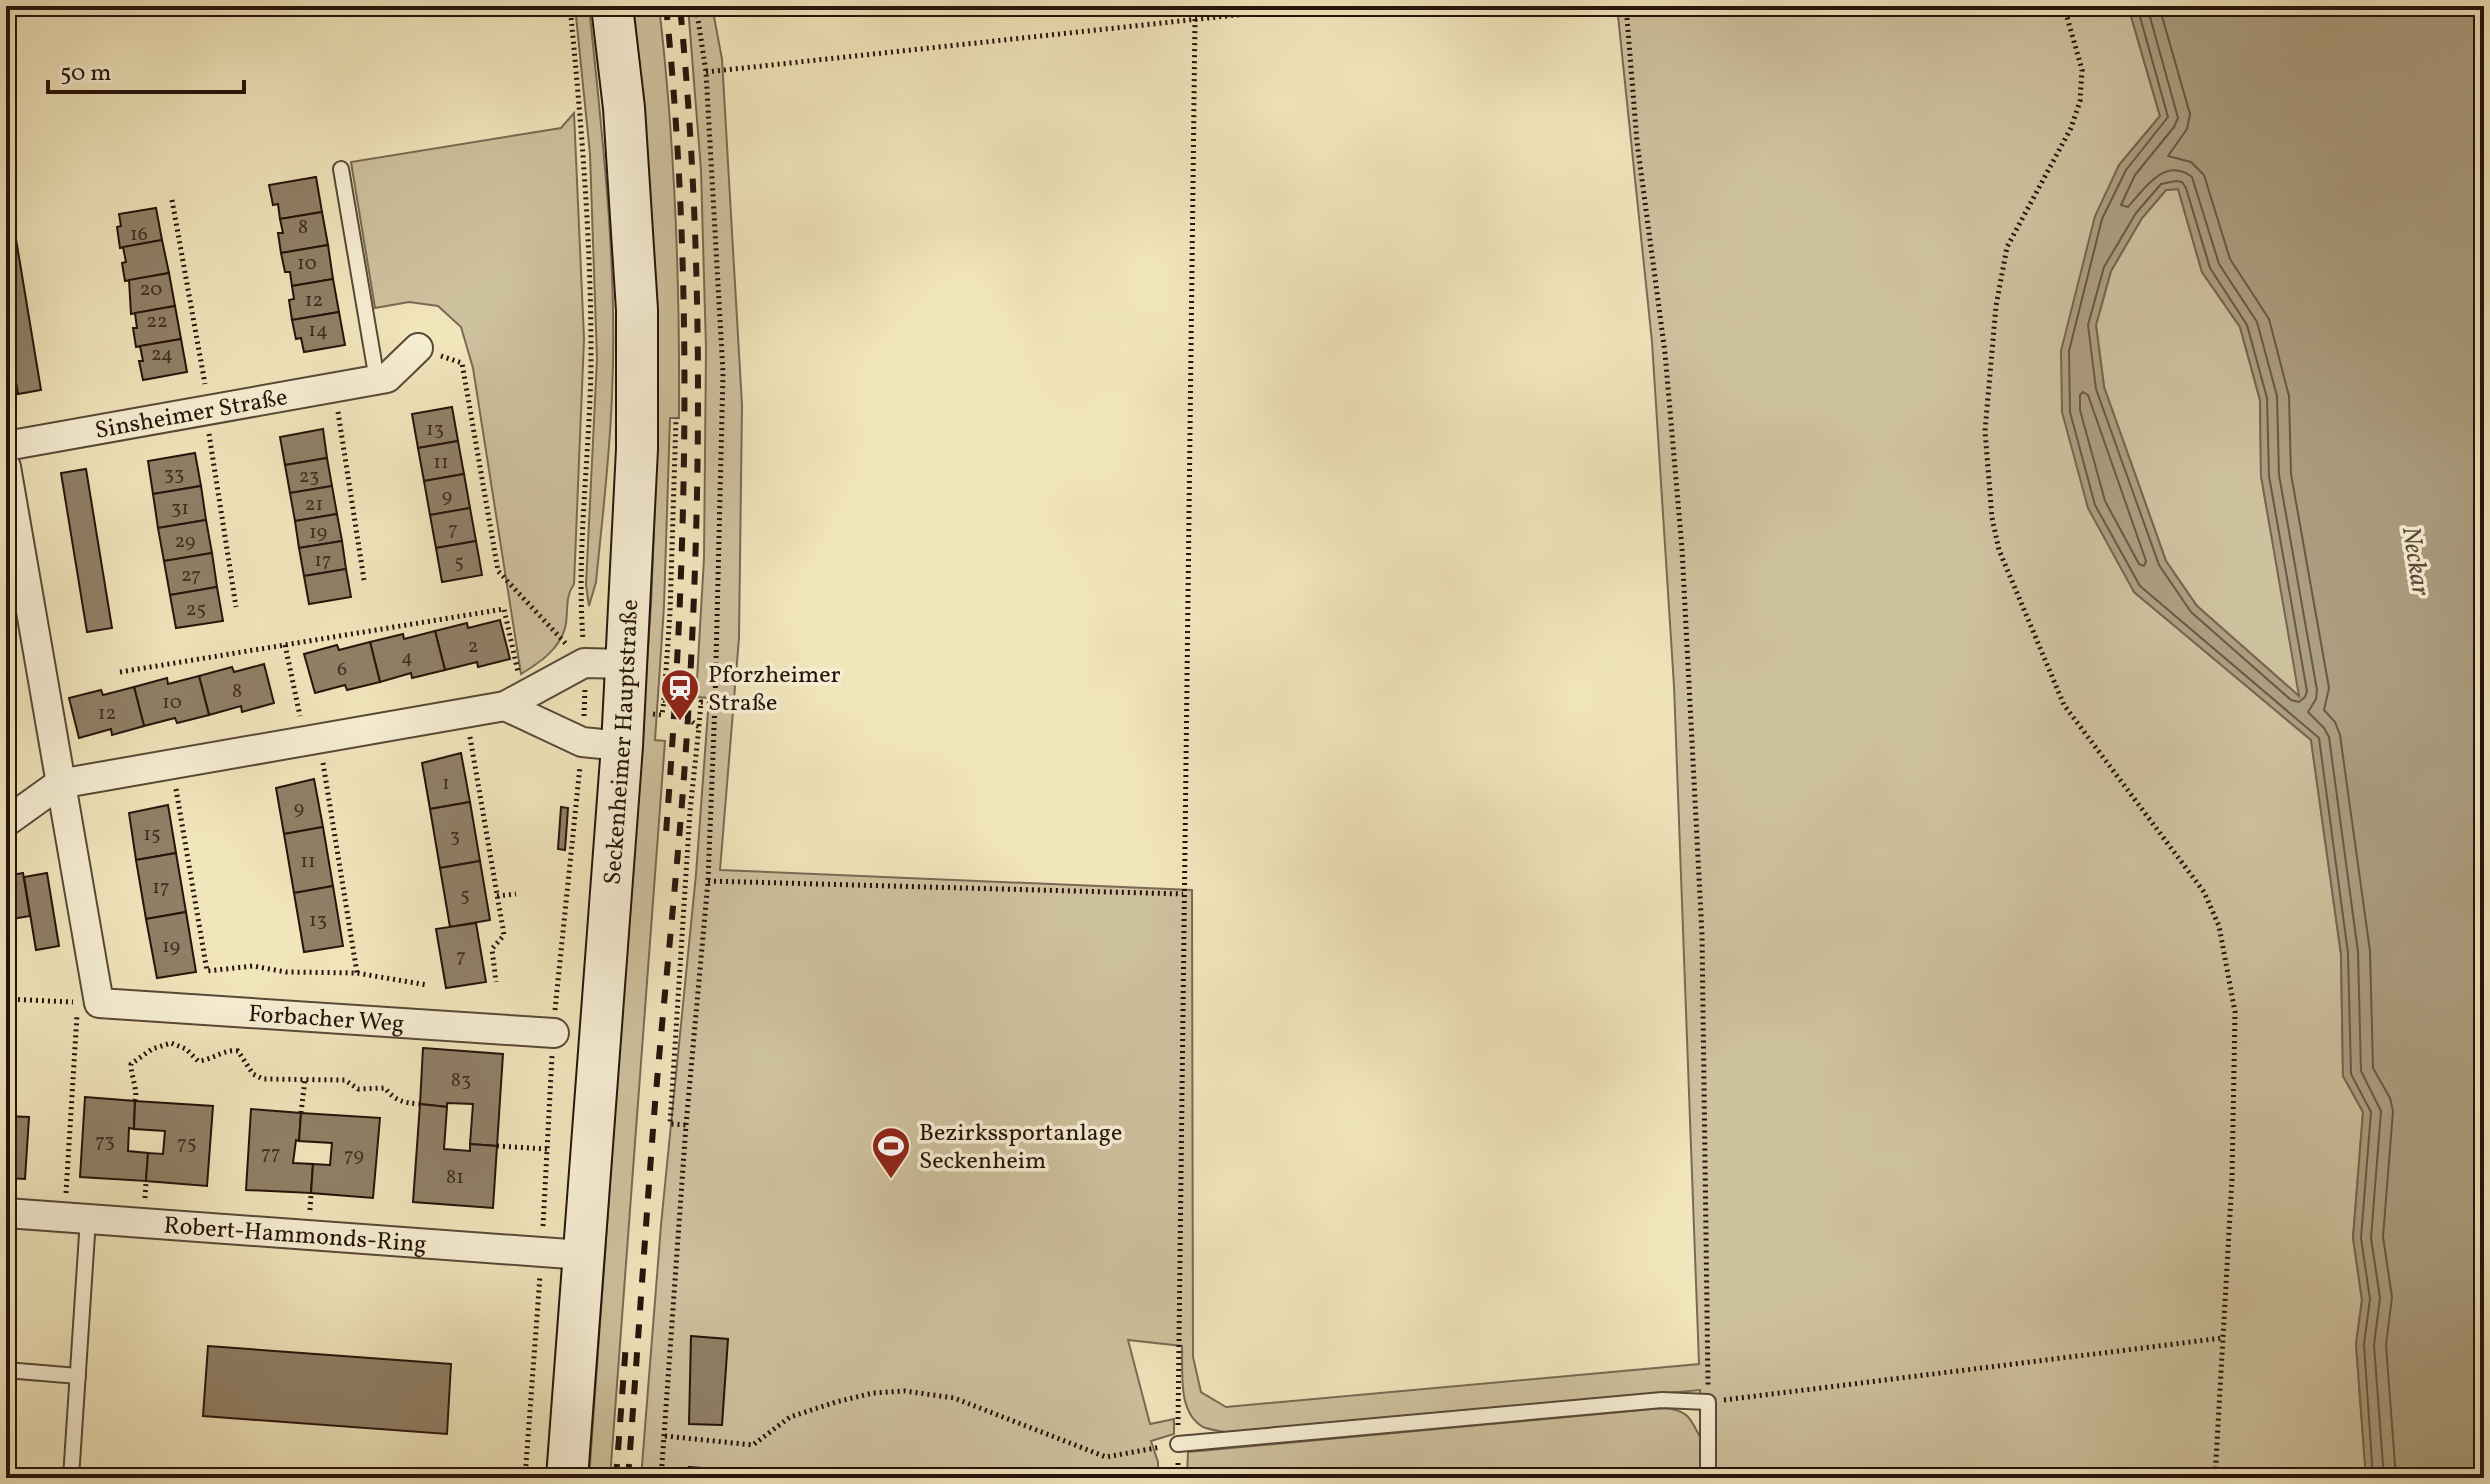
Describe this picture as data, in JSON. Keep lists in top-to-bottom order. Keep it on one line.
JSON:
{"streets":{"main road":["Seckenheimer Hauptstraße"],"street":["Sinsheimer Straße","Forbacher Weg","Robert-Hammonds-Ring"]},"crossings":[["Seckenheimer Hauptstraße","Robert-Hammonds-Ring"]],"water":["Neckar"],"places":{"station":["Pforzheimer Straße"],"sports":["Bezirkssportanlage Seckenheim"]},"house_numbers":["8","16","10","20","12","22","14","24","13","11","33","23","9","21","31","7","19","29","17","5","27","25","2","4","6","8","10","12","1","9","15","3","11","17","5","13","19","7","83","73","75","77","79","81"],"scale_bar":"50 m"}
